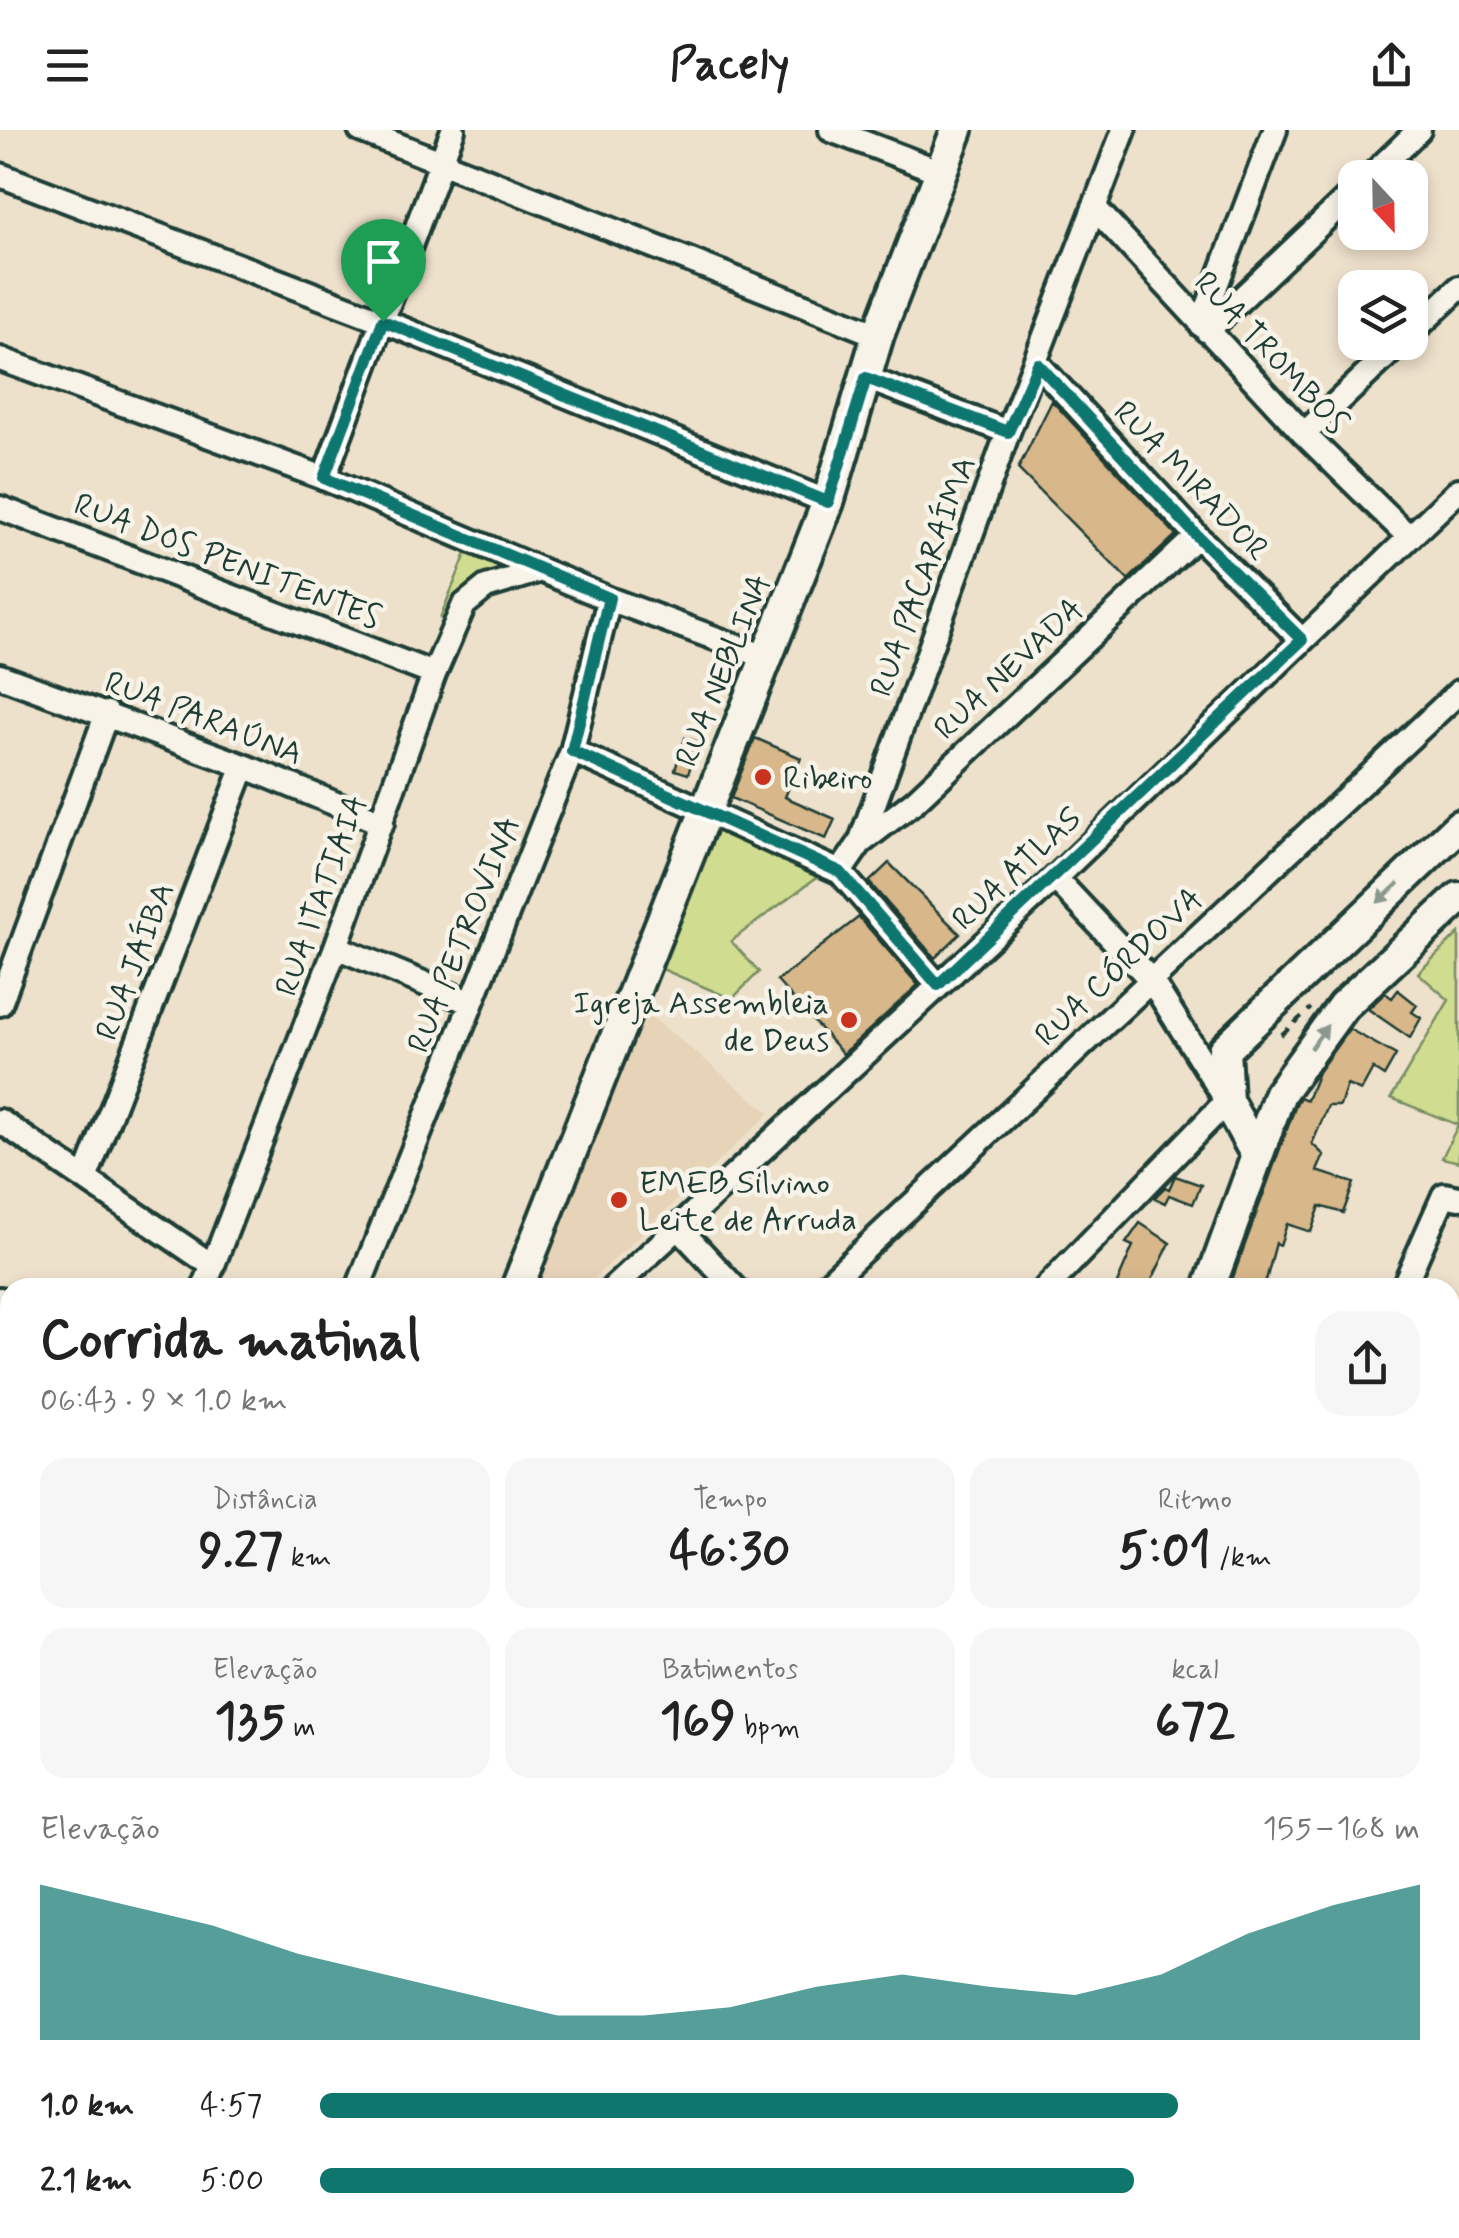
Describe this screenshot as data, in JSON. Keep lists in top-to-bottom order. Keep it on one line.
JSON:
{"streets":{"street":["RUA TROMBOS","RUA MIRADOR","RUA DOS PENITENTES","RUA PACARAÍMA","RUA NEVADA","RUA NEBLINA","RUA PARAÚNA","RUA ATLAS","RUA ITATIAIA","RUA PETROVINA","RUA JAÍBA","RUA CÓRDOVA"]},"crossings":[["RUA TROMBOS","RUA PACARAÍMA"],["RUA TROMBOS","RUA ATLAS"],["RUA MIRADOR","RUA PACARAÍMA"],["RUA MIRADOR","RUA NEVADA"],["RUA MIRADOR","RUA ATLAS"],["RUA DOS PENITENTES","RUA ITATIAIA"],["RUA PACARAÍMA","RUA NEVADA"],["RUA PARAÚNA","RUA ITATIAIA"],["RUA PARAÚNA","RUA JAÍBA"]],"places":["Ribeiro","Igreja Assembleia de Deus","EMEB Silvino Leite de Arruda"],"north":"bottom","page":{"header":"Pacely","heading":["Corrida matinal","06:43 · 9 × 1.0 km"],"stats":[["Distância","9.27 km"],["Tempo","46:30"],["Ritmo","5:01 /km"],["Elevação","135 m"],["Batimentos","169 bpm"],["kcal","672"]],"chart":["Elevação","155–168 m"],"list":[{"name":"1.0 km","note":"4:57"},{"name":"2.1 km","note":"5:00"}]}}
